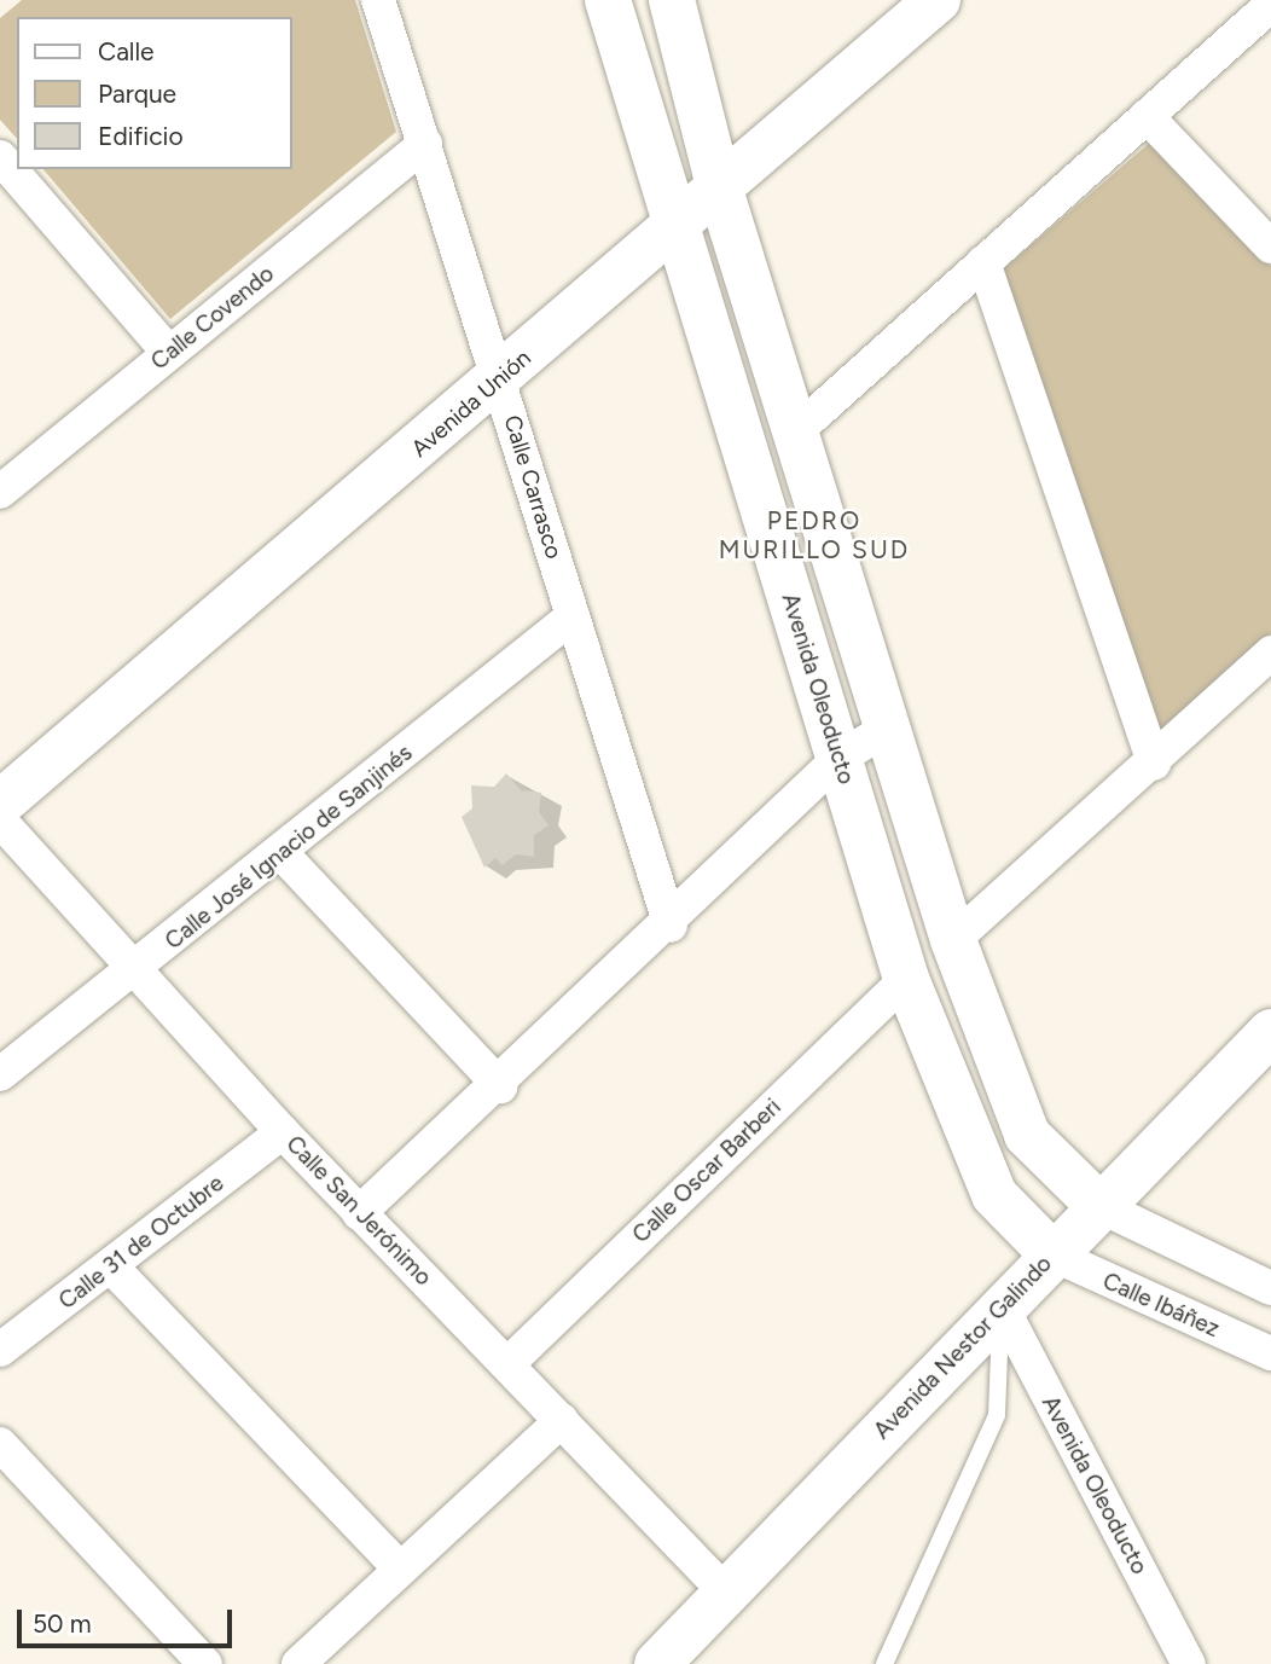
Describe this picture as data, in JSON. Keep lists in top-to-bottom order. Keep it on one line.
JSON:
{"streets":{"street":["Calle Covendo","Avenida Unión","Calle Carrasco","Avenida Oleoducto","Calle José Ignacio de Sanjinés","Calle Oscar Barberi","Calle San Jerónimo","Calle 31 de Octubre","Calle Ibáñez","Avenida Nestor Galindo"]},"crossings":[["Calle Covendo","Calle Carrasco"],["Avenida Unión","Calle Carrasco"],["Avenida Unión","Avenida Oleoducto"],["Calle Carrasco","Calle José Ignacio de Sanjinés"],["Avenida Oleoducto","Calle Oscar Barberi"],["Avenida Oleoducto","Calle Ibáñez"],["Avenida Oleoducto","Avenida Nestor Galindo"],["Calle José Ignacio de Sanjinés","Calle San Jerónimo"],["Calle Oscar Barberi","Calle San Jerónimo"],["Calle San Jerónimo","Calle 31 de Octubre"],["Calle San Jerónimo","Avenida Nestor Galindo"],["Calle Ibáñez","Avenida Nestor Galindo"]],"districts":["PEDRO MURILLO SUD"],"legend":["Calle","Parque","Edificio"],"scale_bar":"50 m"}
